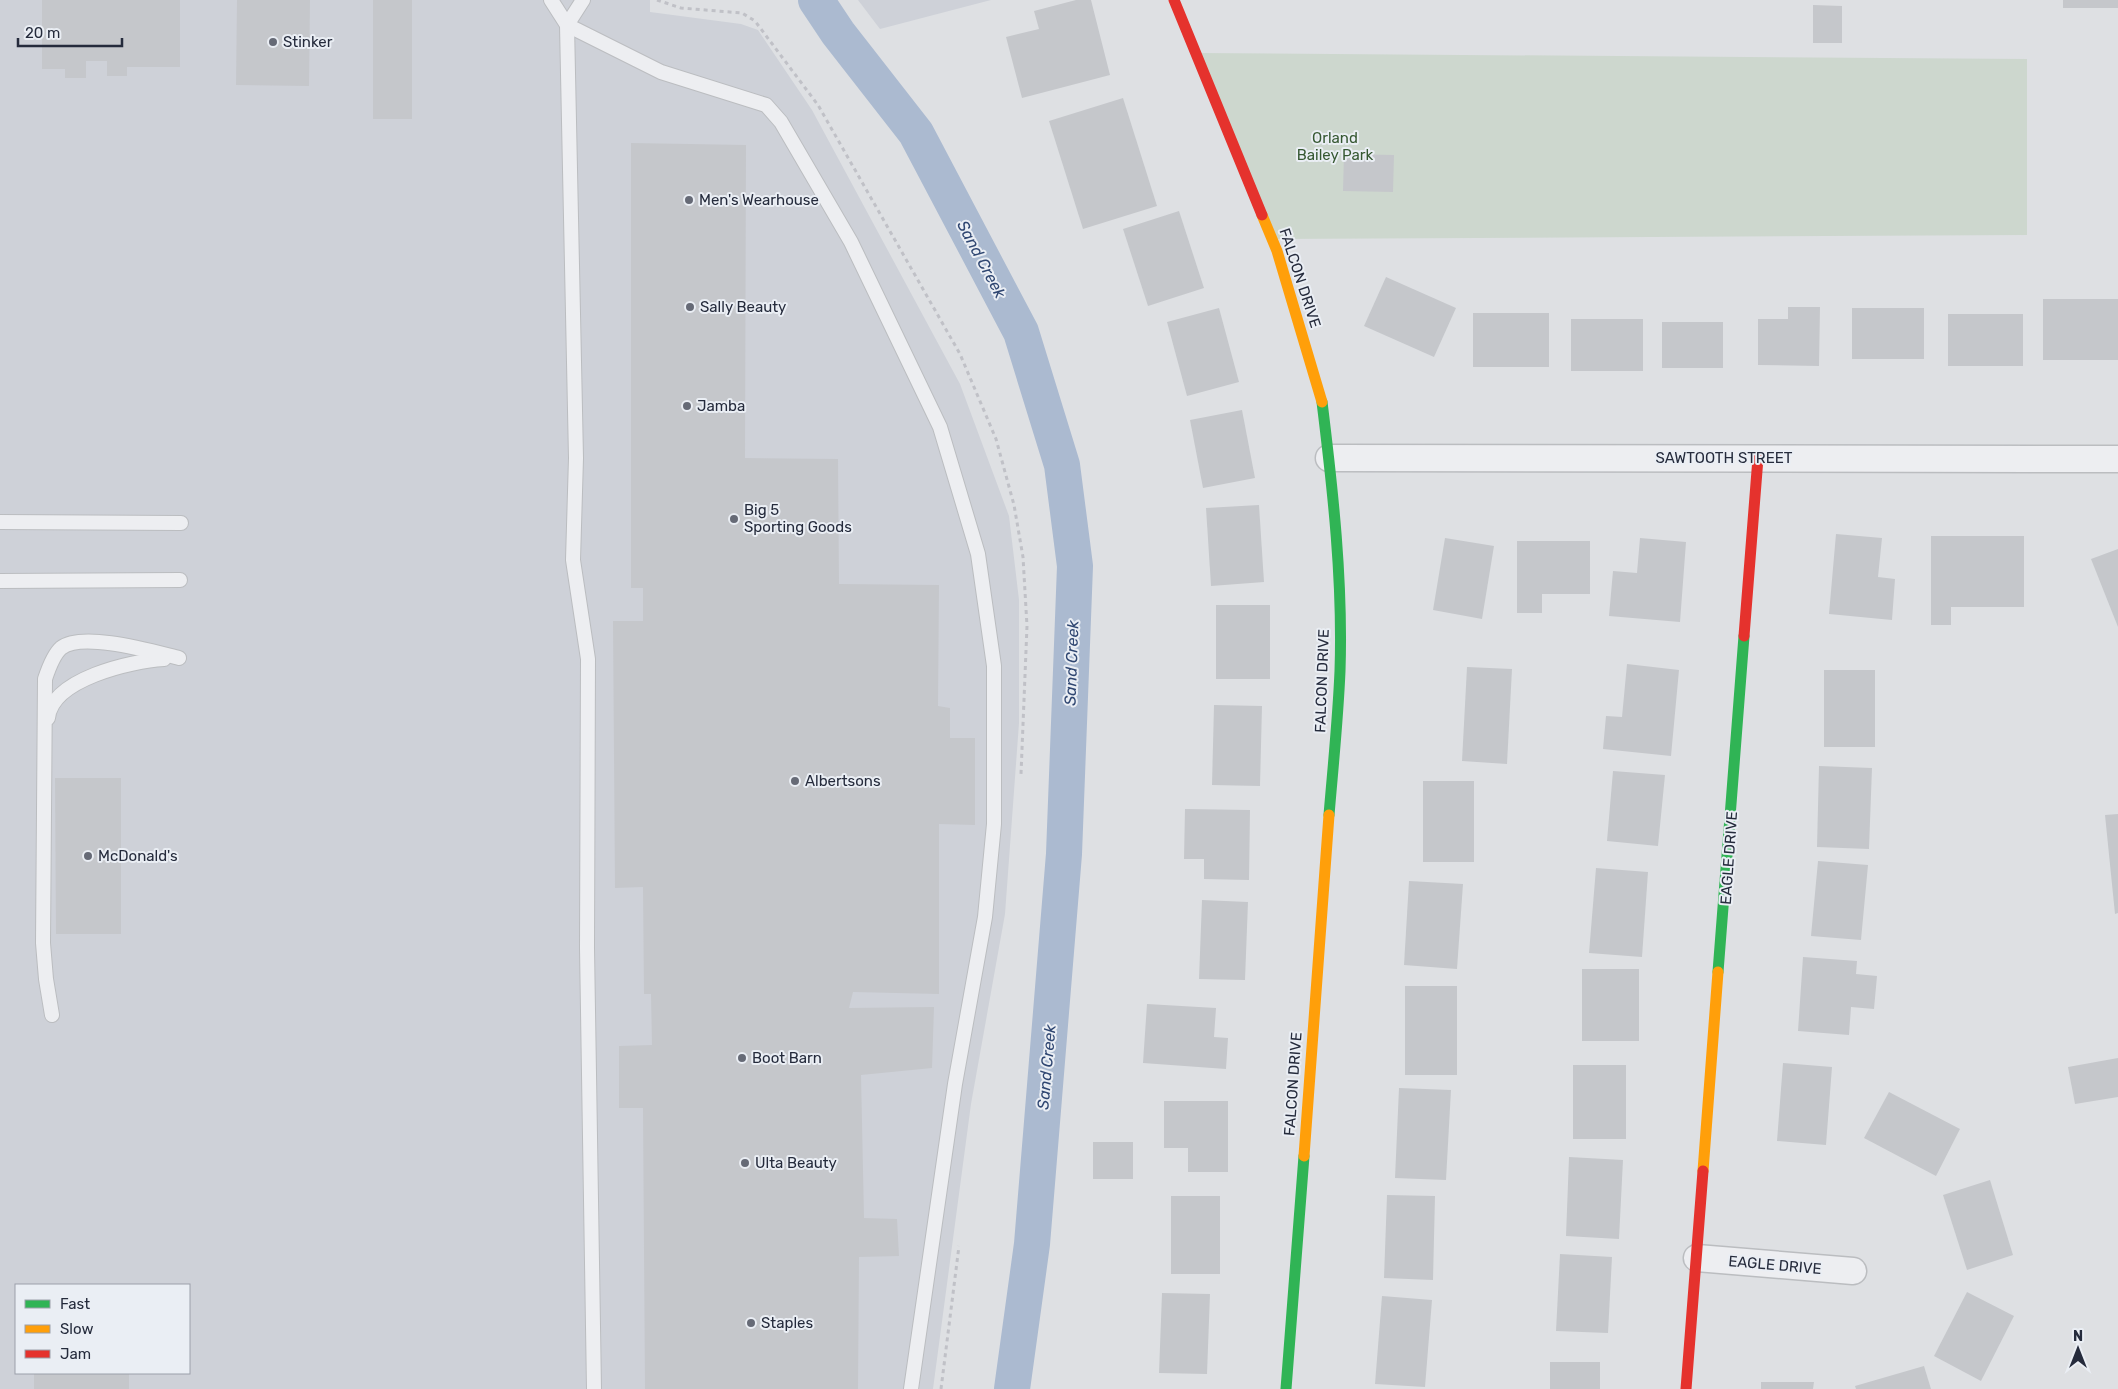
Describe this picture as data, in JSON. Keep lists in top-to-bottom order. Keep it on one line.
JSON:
{"streets":{"street":["FALCON DRIVE","SAWTOOTH STREET","EAGLE DRIVE"]},"crossings":[["FALCON DRIVE","SAWTOOTH STREET"],["SAWTOOTH STREET","EAGLE DRIVE"]],"water":["Sand Creek"],"parks":["Orland Bailey Park"],"places":["Stinker","Men's Wearhouse","Sally Beauty","Jamba","Big 5 Sporting Goods","Albertsons","McDonald's","Boot Barn","Ulta Beauty","Staples"],"legend":["Fast","Slow","Jam"],"scale_bar":"20 m","north":"top"}
